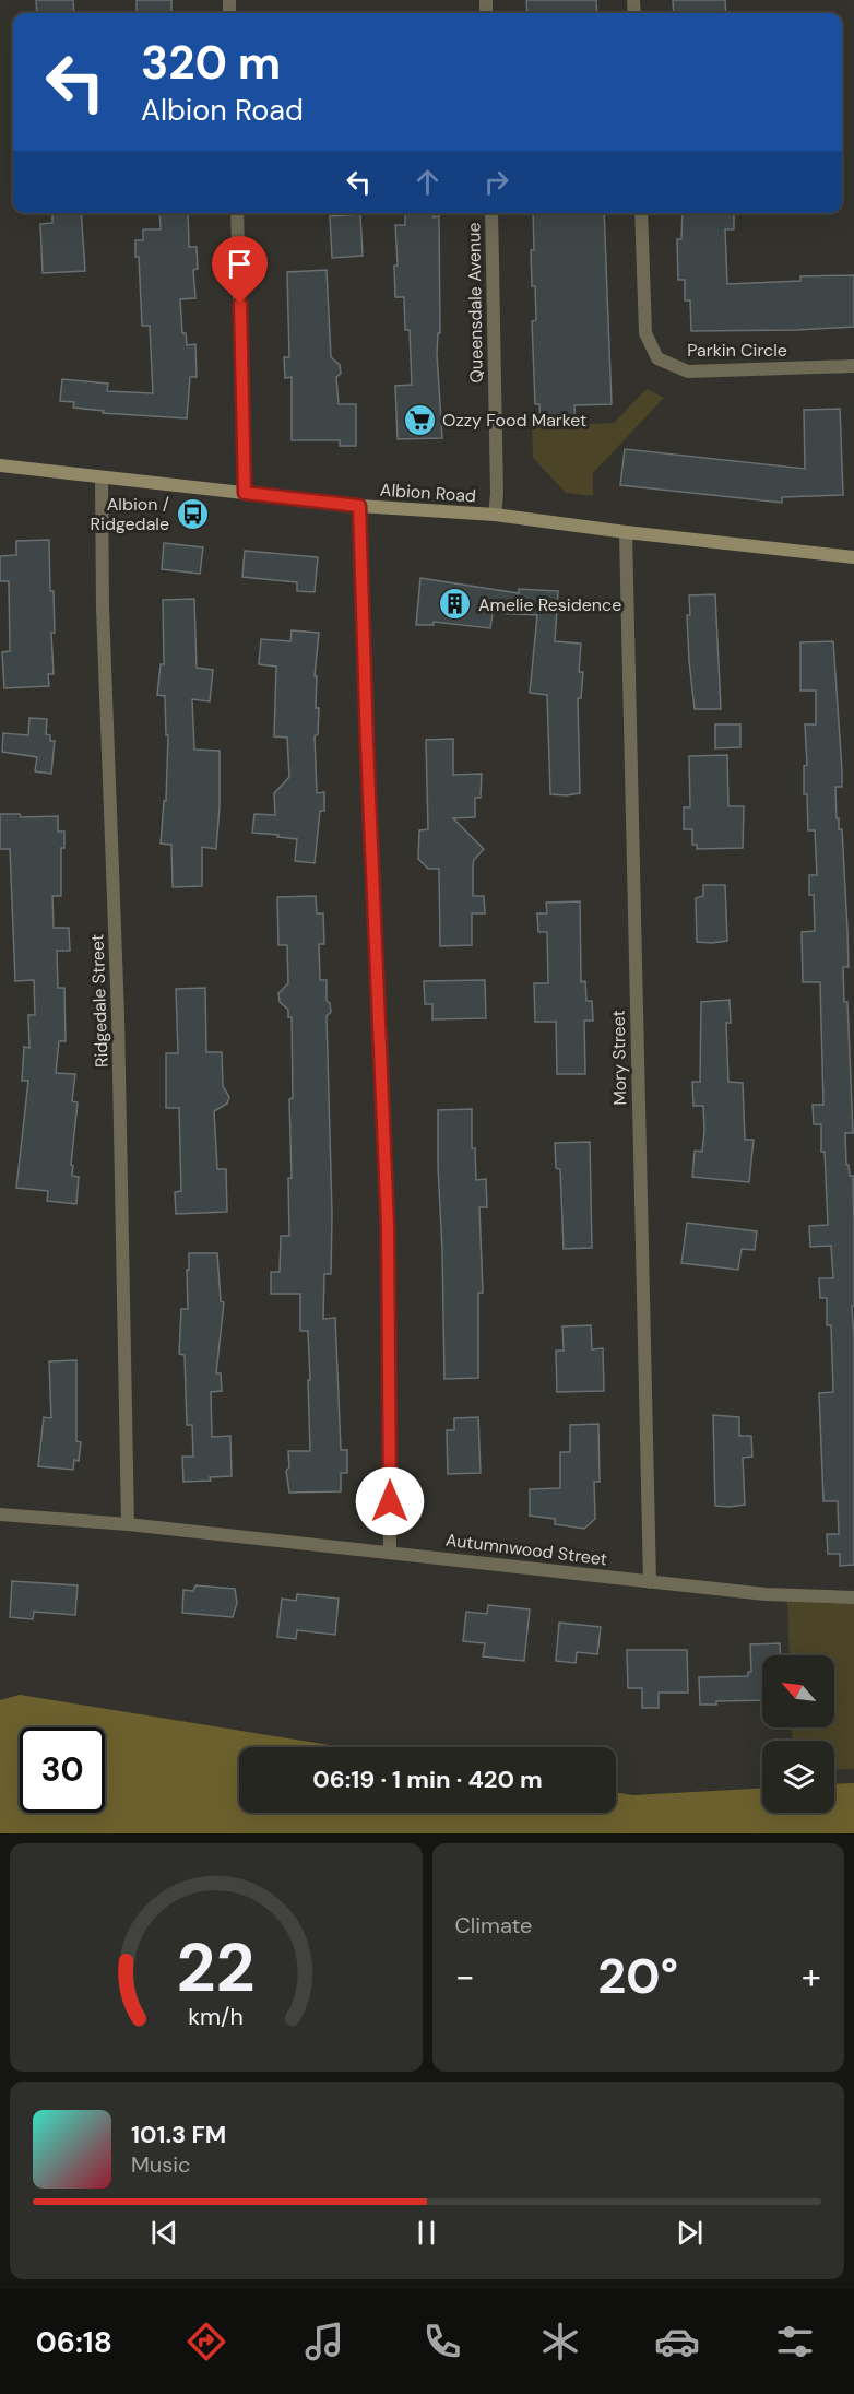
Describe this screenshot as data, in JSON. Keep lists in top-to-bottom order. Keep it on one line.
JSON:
{"streets":{"street":["Queensdale Avenue","Parkin Circle","Albion Road","Ridgedale Street","Mory Street","Autumnwood Street"]},"crossings":[["Queensdale Avenue","Albion Road"],["Albion Road","Ridgedale Street"],["Albion Road","Mory Street"],["Ridgedale Street","Autumnwood Street"],["Mory Street","Autumnwood Street"]],"places":{"supermarket":["Ozzy Food Market"],"bus stop":["Albion / Ridgedale"],"building":["Amelie Residence"]},"north":"top left","page":{"turn":["320 m","Albion Road"],"limit":"30","trip":"06:19 · 1 min · 420 m","tile":"Climate","heat":["−","20°","+"],"song":["101.3 FM","Music"],"tabs":"06:18","gauge":["22","km/h"]}}
